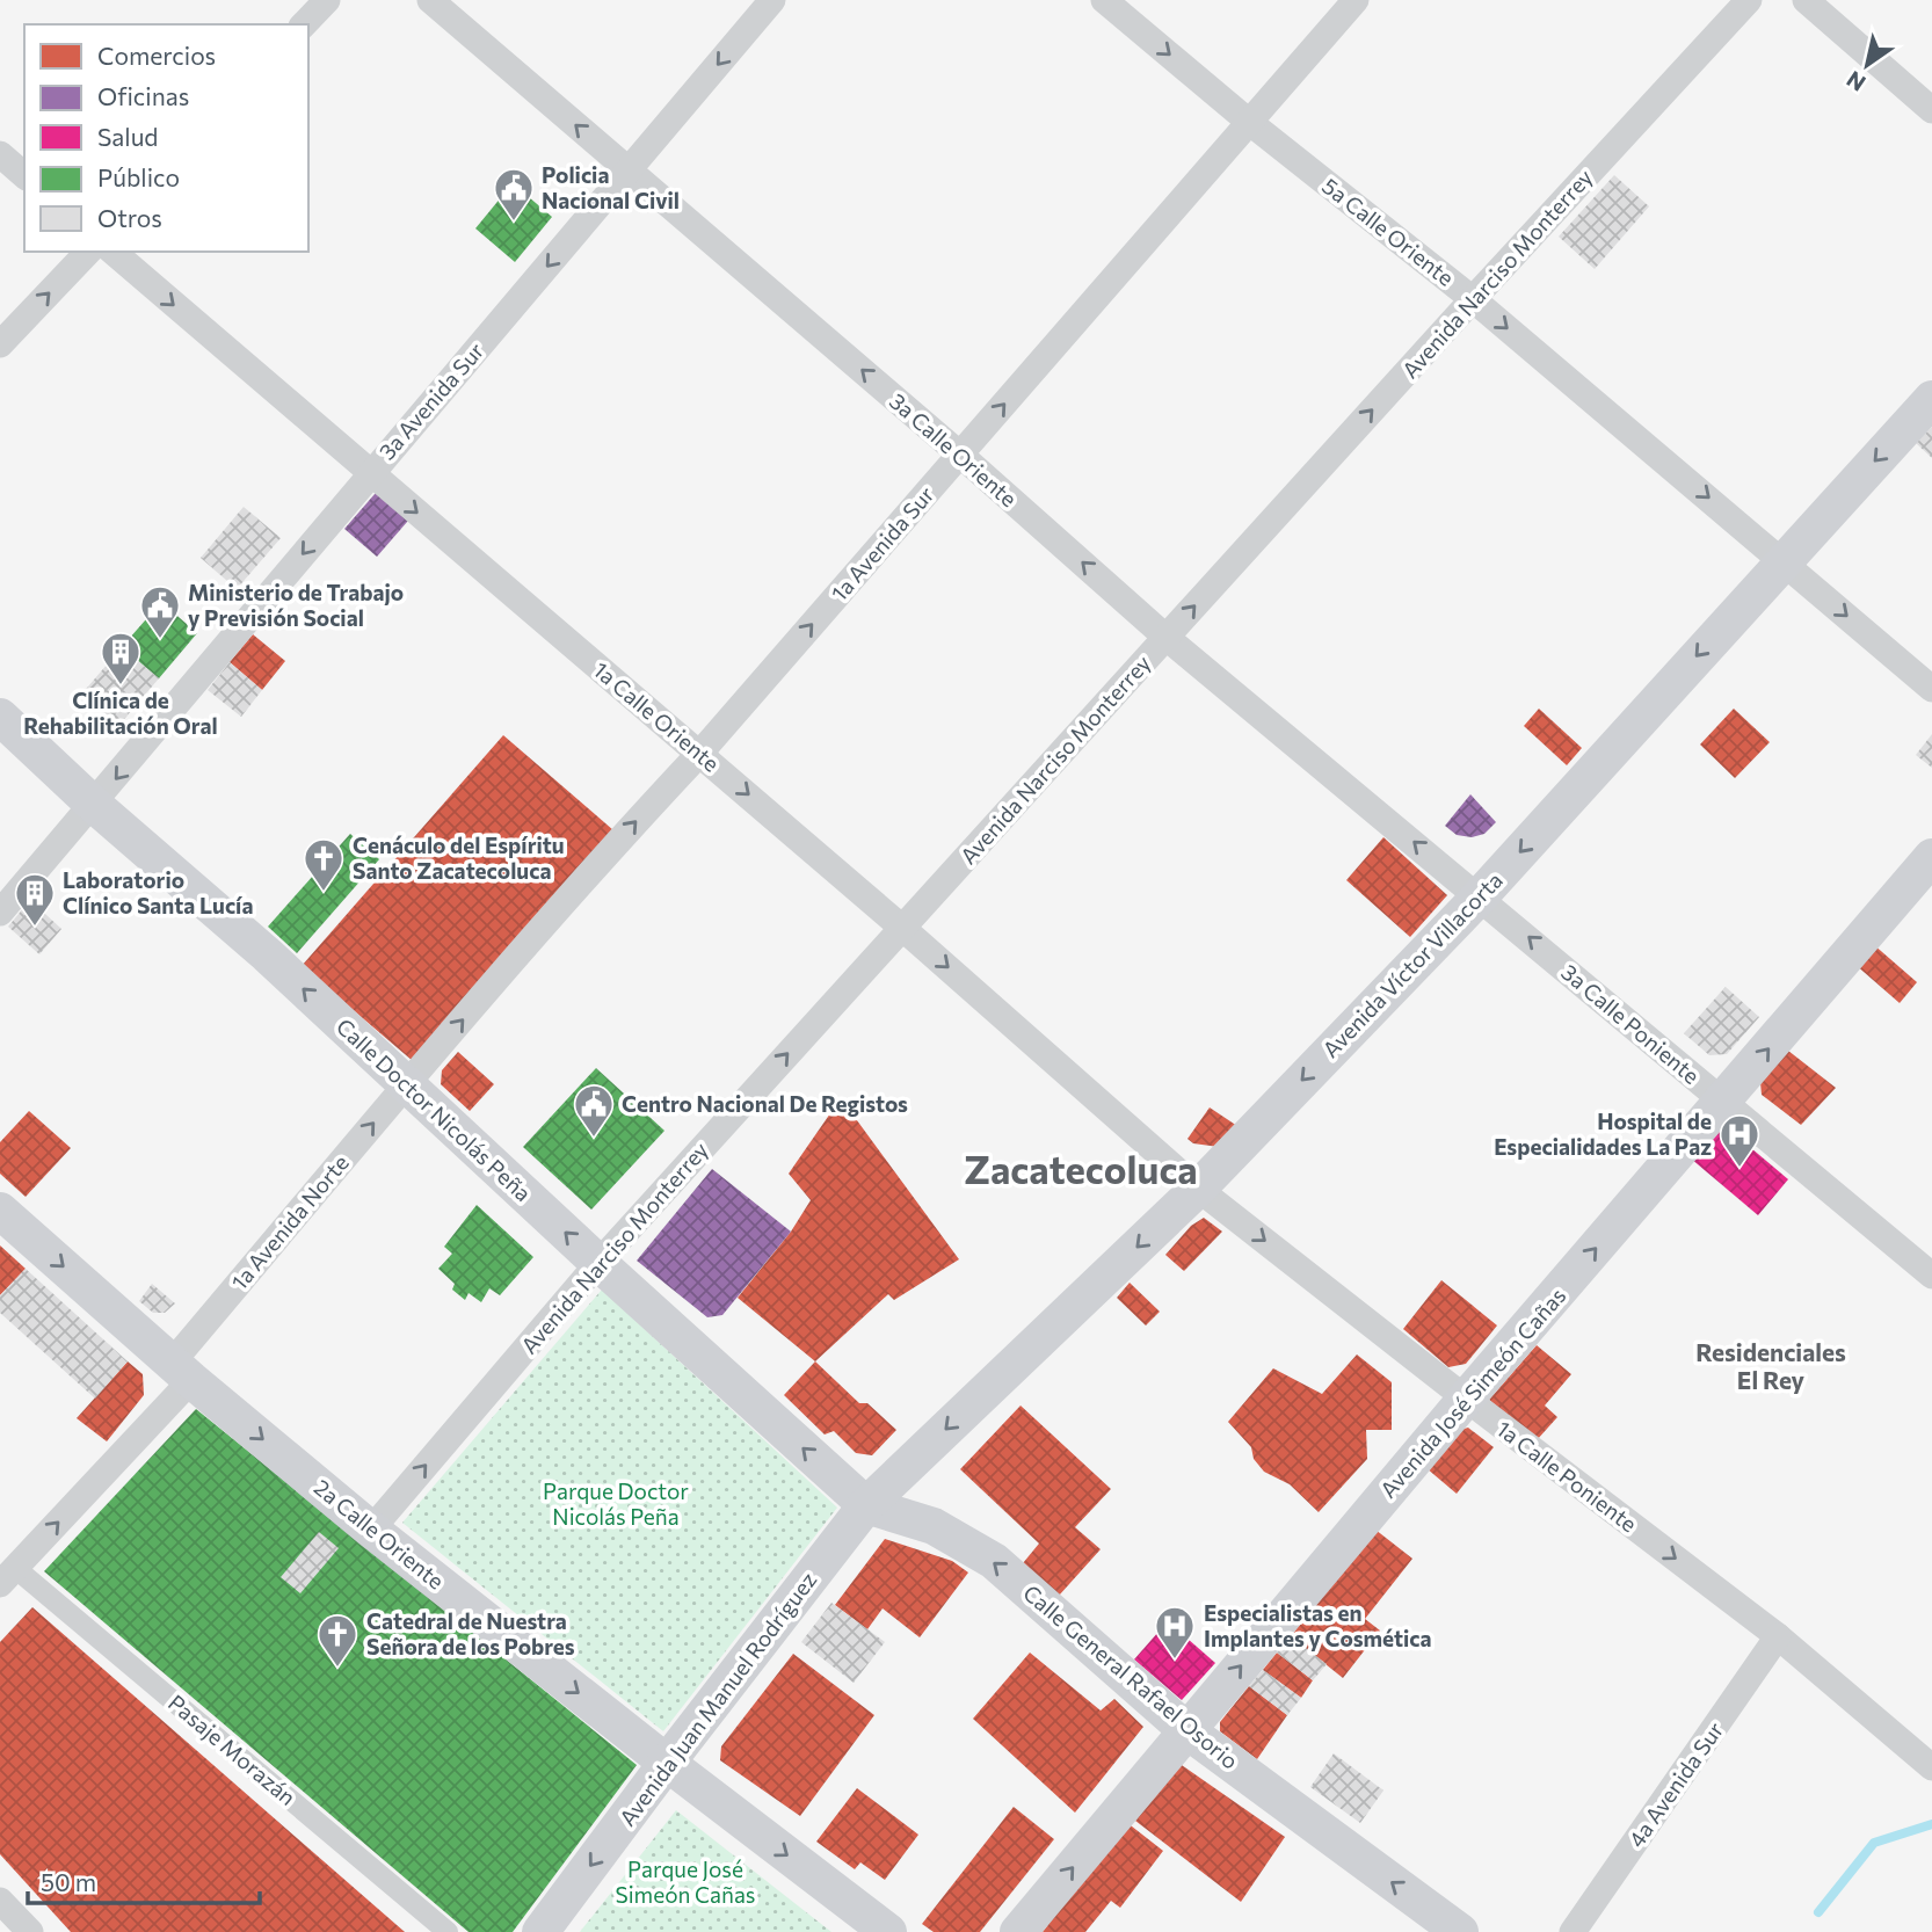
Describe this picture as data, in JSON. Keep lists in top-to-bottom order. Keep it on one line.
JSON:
{"streets":{"main road":["Avenida Víctor Villacorta","Calle Doctor Nicolás Peña","Avenida José Simeón Cañas","2a Calle Oriente","Calle General Rafael Osorio","Avenida Juan Manuel Rodríguez"],"street":["5a Calle Oriente","Avenida Narciso Monterrey","3a Avenida Sur","3a Calle Oriente","1a Avenida Sur","1a Calle Oriente","3a Calle Poniente","1a Avenida Norte","1a Calle Poniente","Pasaje Morazán","4a Avenida Sur"]},"crossings":[["5a Calle Oriente","Avenida Narciso Monterrey"],["5a Calle Oriente","1a Avenida Sur"],["5a Calle Oriente","Avenida Víctor Villacorta"],["Avenida Narciso Monterrey","3a Calle Oriente"],["Avenida Narciso Monterrey","1a Calle Oriente"],["Avenida Narciso Monterrey","Calle Doctor Nicolás Peña"],["Avenida Narciso Monterrey","2a Calle Oriente"],["3a Avenida Sur","3a Calle Oriente"],["3a Avenida Sur","1a Calle Oriente"],["3a Avenida Sur","Calle Doctor Nicolás Peña"],["3a Calle Oriente","1a Avenida Sur"],["3a Calle Oriente","Avenida Víctor Villacorta"],["3a Calle Oriente","3a Calle Poniente"],["1a Avenida Sur","1a Calle Oriente"],["1a Avenida Sur","Calle Doctor Nicolás Peña"],["1a Avenida Sur","1a Avenida Norte"],["1a Calle Oriente","Avenida Víctor Villacorta"],["1a Calle Oriente","1a Calle Poniente"],["Avenida Víctor Villacorta","3a Calle Poniente"],["Avenida Víctor Villacorta","Calle Doctor Nicolás Peña"],["Avenida Víctor Villacorta","1a Calle Poniente"],["Avenida Víctor Villacorta","Calle General Rafael Osorio"],["Avenida Víctor Villacorta","Avenida Juan Manuel Rodríguez"],["3a Calle Poniente","Avenida José Simeón Cañas"],["Calle Doctor Nicolás Peña","1a Avenida Norte"],["Calle Doctor Nicolás Peña","Calle General Rafael Osorio"],["Calle Doctor Nicolás Peña","Avenida Juan Manuel Rodríguez"],["1a Avenida Norte","2a Calle Oriente"],["1a Avenida Norte","Pasaje Morazán"],["Avenida José Simeón Cañas","1a Calle Poniente"],["Avenida José Simeón Cañas","Calle General Rafael Osorio"],["1a Calle Poniente","4a Avenida Sur"],["2a Calle Oriente","Avenida Juan Manuel Rodríguez"],["Calle General Rafael Osorio","Avenida Juan Manuel Rodríguez"]],"one_way":["5a Calle Oriente","Avenida Narciso Monterrey","3a Avenida Sur","3a Calle Oriente","1a Avenida Sur","1a Calle Oriente","Avenida Víctor Villacorta","3a Calle Poniente","Calle Doctor Nicolás Peña","1a Avenida Norte","Avenida José Simeón Cañas","1a Calle Poniente","2a Calle Oriente","Calle General Rafael Osorio","Avenida Juan Manuel Rodríguez"],"districts":["Zacatecoluca","Residenciales El Rey"],"parks":["Parque Doctor Nicolás Peña","Parque José Simeón Cañas"],"places":{"public building":["Policia Nacional Civil","Ministerio de Trabajo y Previsión Social","Centro Nacional De Registos"],"building":["Clínica de Rehabilitación Oral","Laboratorio Clínico Santa Lucía"],"church":["Cenáculo del Espíritu Santo Zacatecoluca","Catedral de Nuestra Señora de los Pobres"],"hospital":["Hospital de Especialidades La Paz","Especialistas en Implantes y Cosmética"]},"legend":["Comercios","Oficinas","Salud","Público","Otros"],"scale_bar":"50 m","north":"bottom left"}
